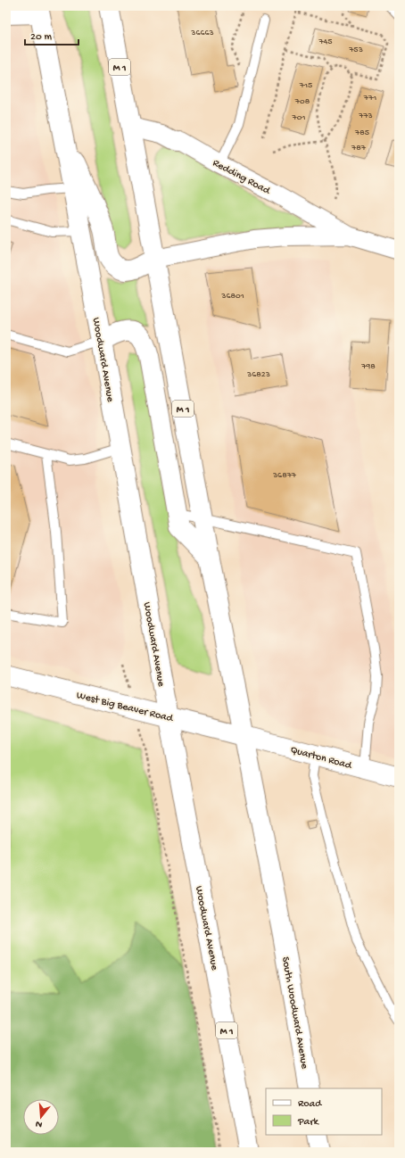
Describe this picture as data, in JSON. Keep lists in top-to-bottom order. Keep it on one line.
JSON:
{"streets":{"main road":["M 1","Woodward Avenue","West Big Beaver Road","Quarton Road","South Woodward Avenue"],"street":["Redding Road"]},"crossings":[["M 1","Redding Road"],["M 1","Woodward Avenue"],["M 1","West Big Beaver Road"],["M 1","Quarton Road"],["M 1","South Woodward Avenue"],["Woodward Avenue","West Big Beaver Road"],["West Big Beaver Road","Quarton Road"],["West Big Beaver Road","South Woodward Avenue"],["Quarton Road","South Woodward Avenue"]],"house_numbers":["36663","745","753","715","771","708","773","701","785","787","36801","798","36823","36877"],"legend":["Road","Park"],"scale_bar":"20 m","north":"bottom"}
